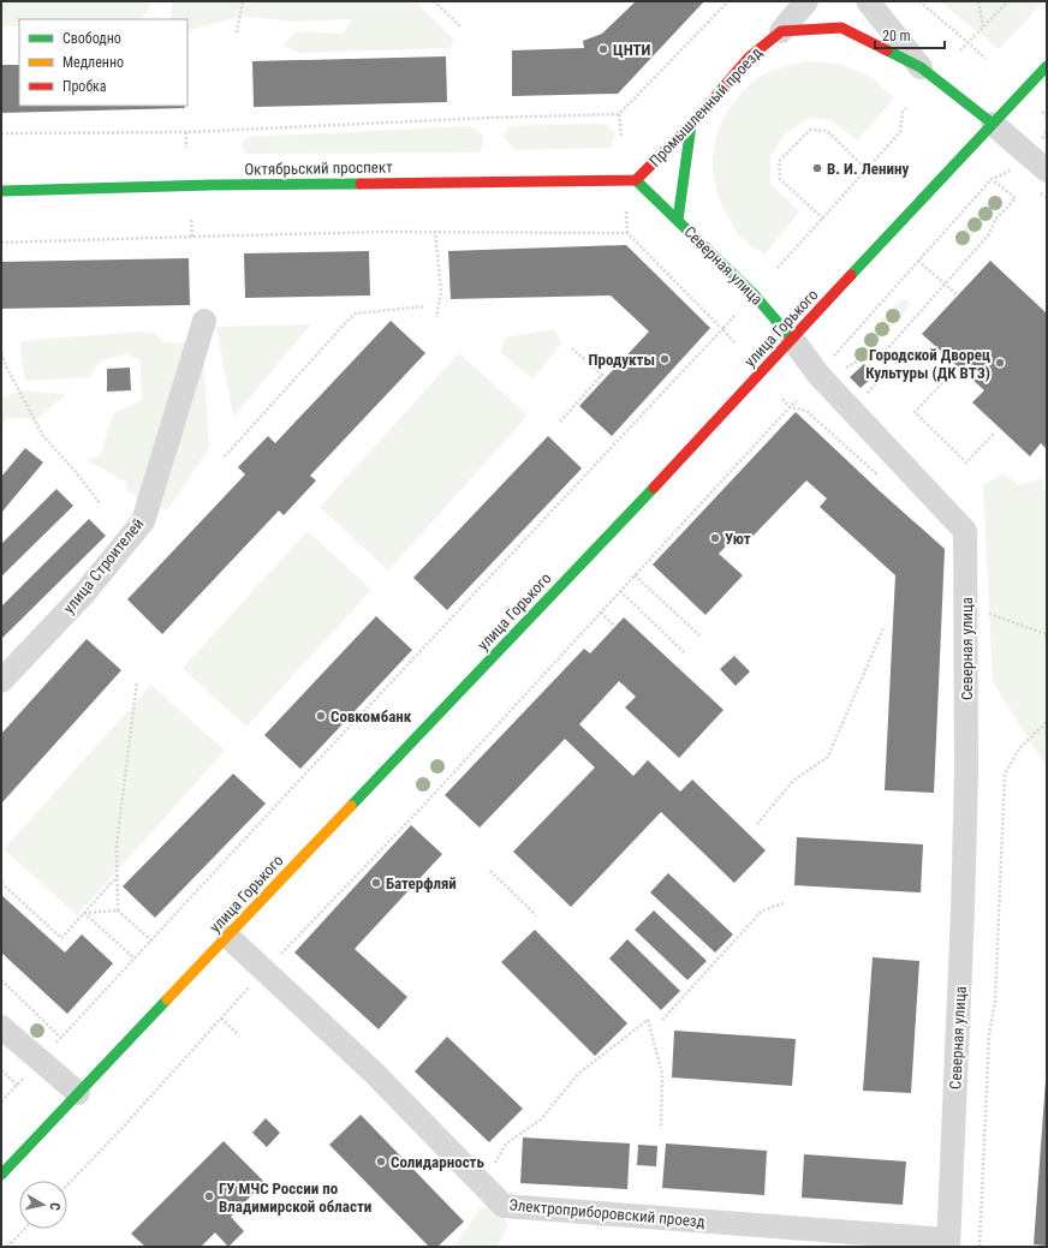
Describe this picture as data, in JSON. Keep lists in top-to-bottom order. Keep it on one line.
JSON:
{"streets":{"main road":["Промышленный проезд","Октябрьский проспект","Северная улица","улица Горького"],"street":["улица Строителей","Электроприборовский проезд"]},"crossings":[["Промышленный проезд","Октябрьский проспект"],["Промышленный проезд","Северная улица"],["Октябрьский проспект","Северная улица"],["Северная улица","улица Горького"],["Северная улица","Электроприборовский проезд"],["улица Горького","Электроприборовский проезд"]],"places":["ЦНТИ","В. И. Ленину","Продукты","Городской Дворец Культуры (ДК ВТЗ)","Уют","Совкомбанк","Батерфляй","Солидарность","ГУ МЧС России по Владимирской области"],"legend":["Свободно","Медленно","Пробка"],"scale_bar":"20 m","north":"right"}
